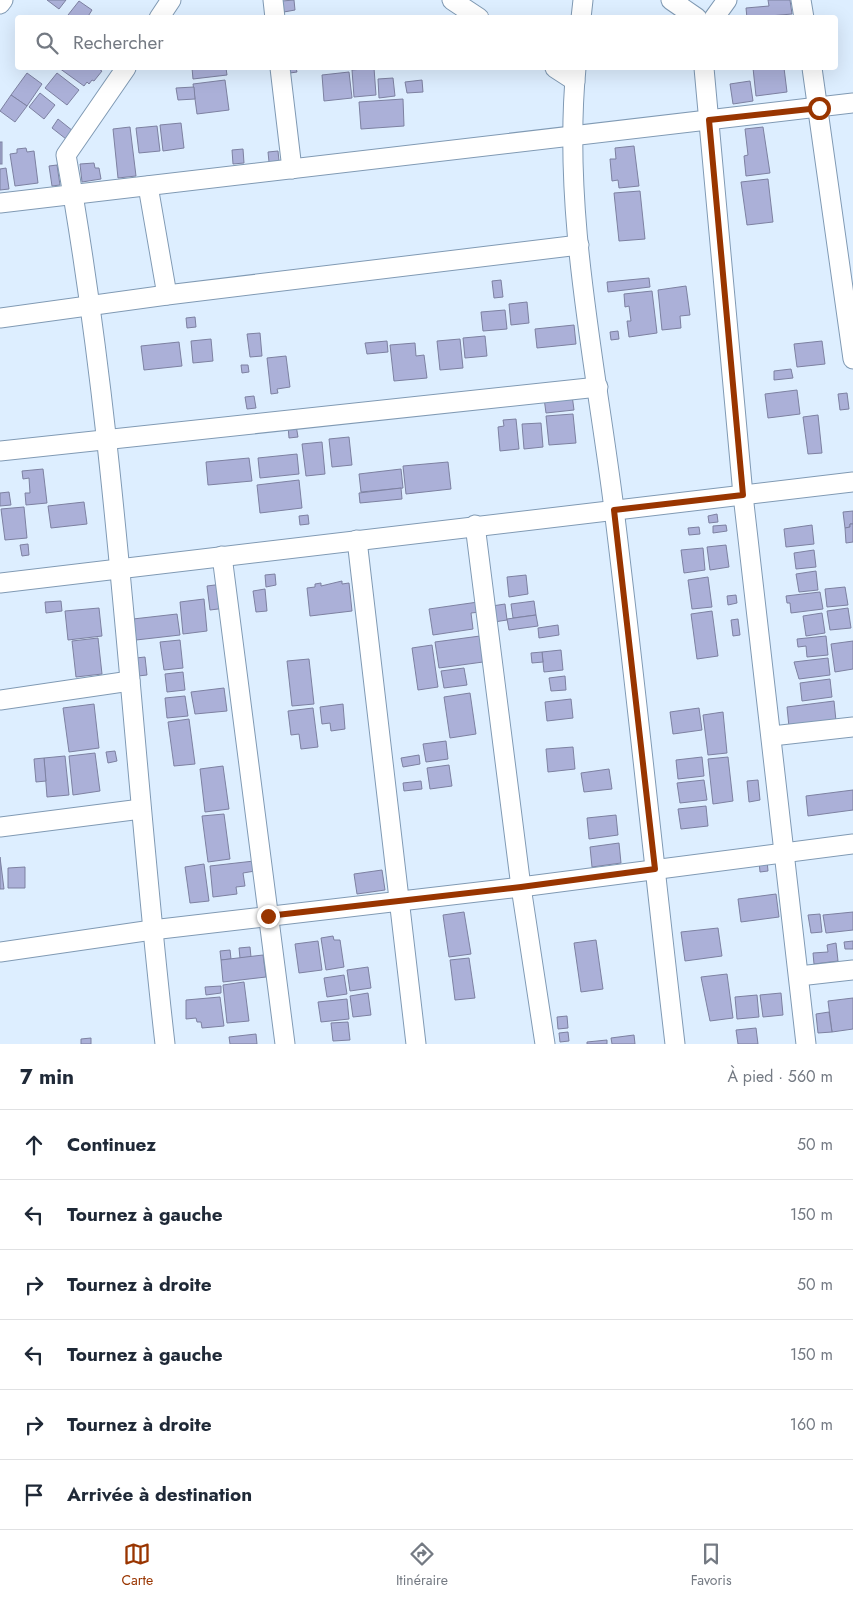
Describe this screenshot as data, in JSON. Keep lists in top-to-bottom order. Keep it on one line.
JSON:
{"page":{"search":"Rechercher","heading":["7 min","À pied · 560 m"],"list":[["Continuez","50 m"],["Tournez à gauche","150 m"],["Tournez à droite","50 m"],["Tournez à gauche","150 m"],["Tournez à droite","160 m"],"Arrivée à destination"],"nav":["Carte","Itinéraire","Favoris"]}}
